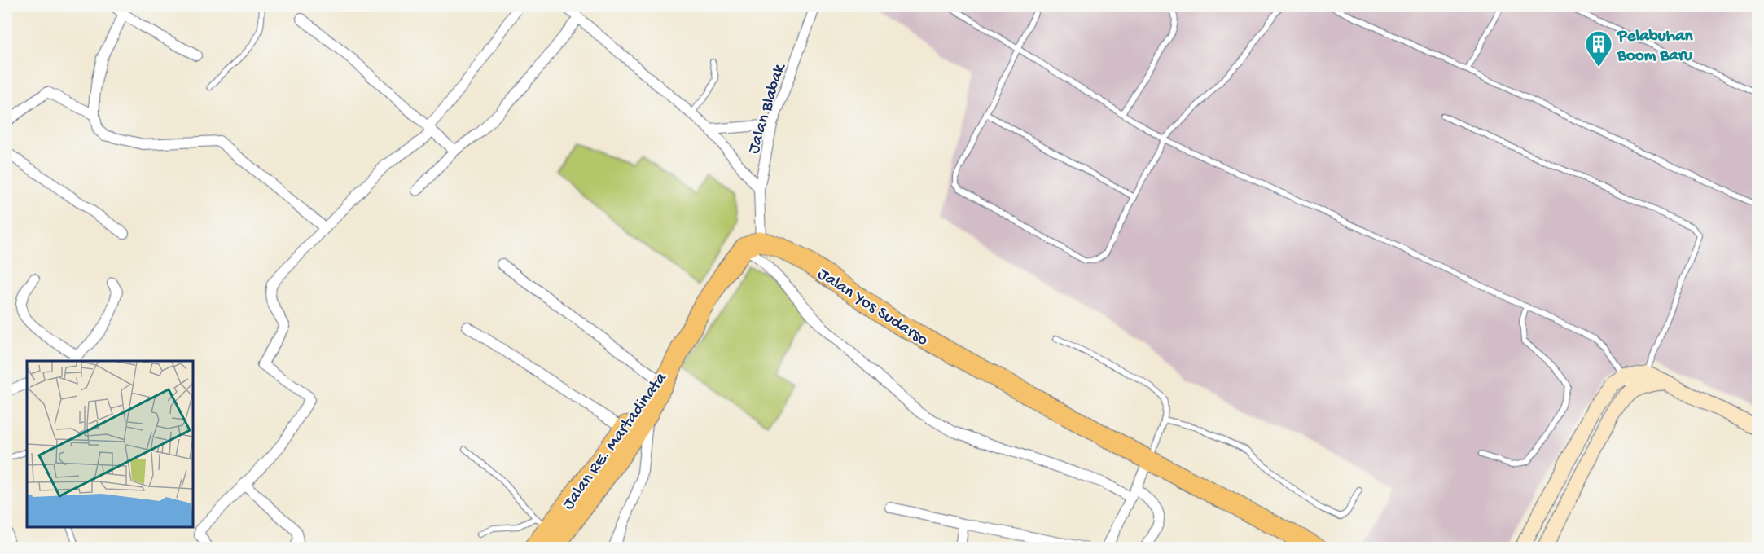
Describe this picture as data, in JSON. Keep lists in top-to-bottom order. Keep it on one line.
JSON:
{"streets":{"highway":["Jalan Yos Sudarso","Jalan RE. Martadinata"],"street":["Jalan Blabak"]},"crossings":[["Jalan Blabak","Jalan Yos Sudarso"]],"places":{"building":["Pelabuhan Boom Baru"]}}
